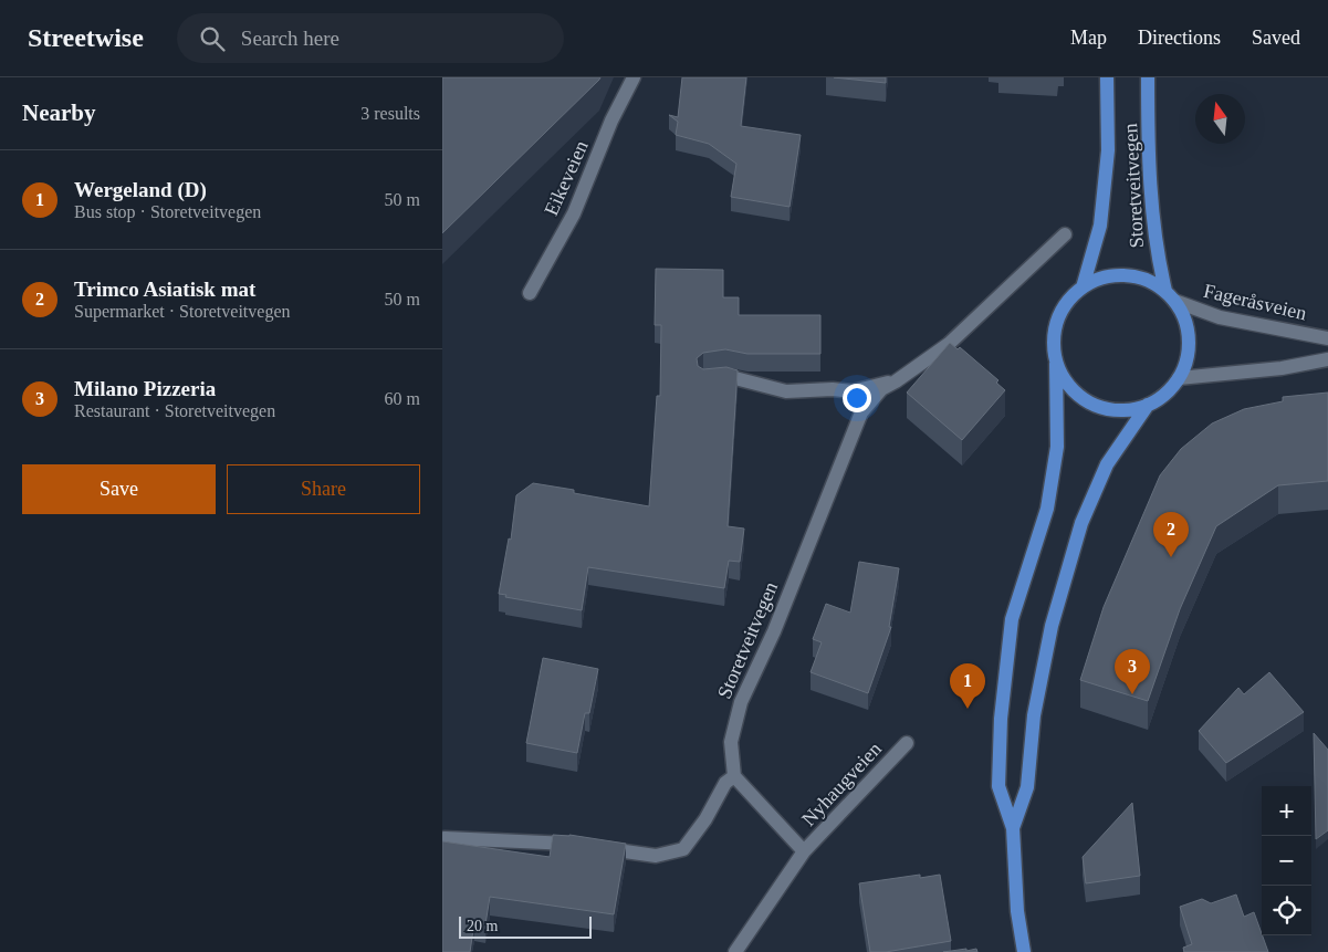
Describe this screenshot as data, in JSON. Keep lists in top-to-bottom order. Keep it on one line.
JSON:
{"streets":{"main road":["Storetveitvegen"],"street":["Eikeveien","Fageråsveien","Nyhaugveien"]},"crossings":[["Storetveitvegen","Fageråsveien"],["Storetveitvegen","Nyhaugveien"]],"scale_bar":"20 m","north":"top","page":{"header":"Streetwise","search":"Search here","nav":["Map","Directions","Saved"],"heading":["Nearby","3 results"],"list":[{"mark":"1","name":"Wergeland (D)","note":"Bus stop · Storetveitvegen","value":"50 m"},{"mark":"2","name":"Trimco Asiatisk mat","note":"Supermarket · Storetveitvegen","value":"50 m"},{"mark":"3","name":"Milano Pizzeria","note":"Restaurant · Storetveitvegen","value":"60 m"}],"buttons":["Save","Share"],"pins":["2","3","1"],"map_buttons":["+","−"],"scale":"20 m"}}
